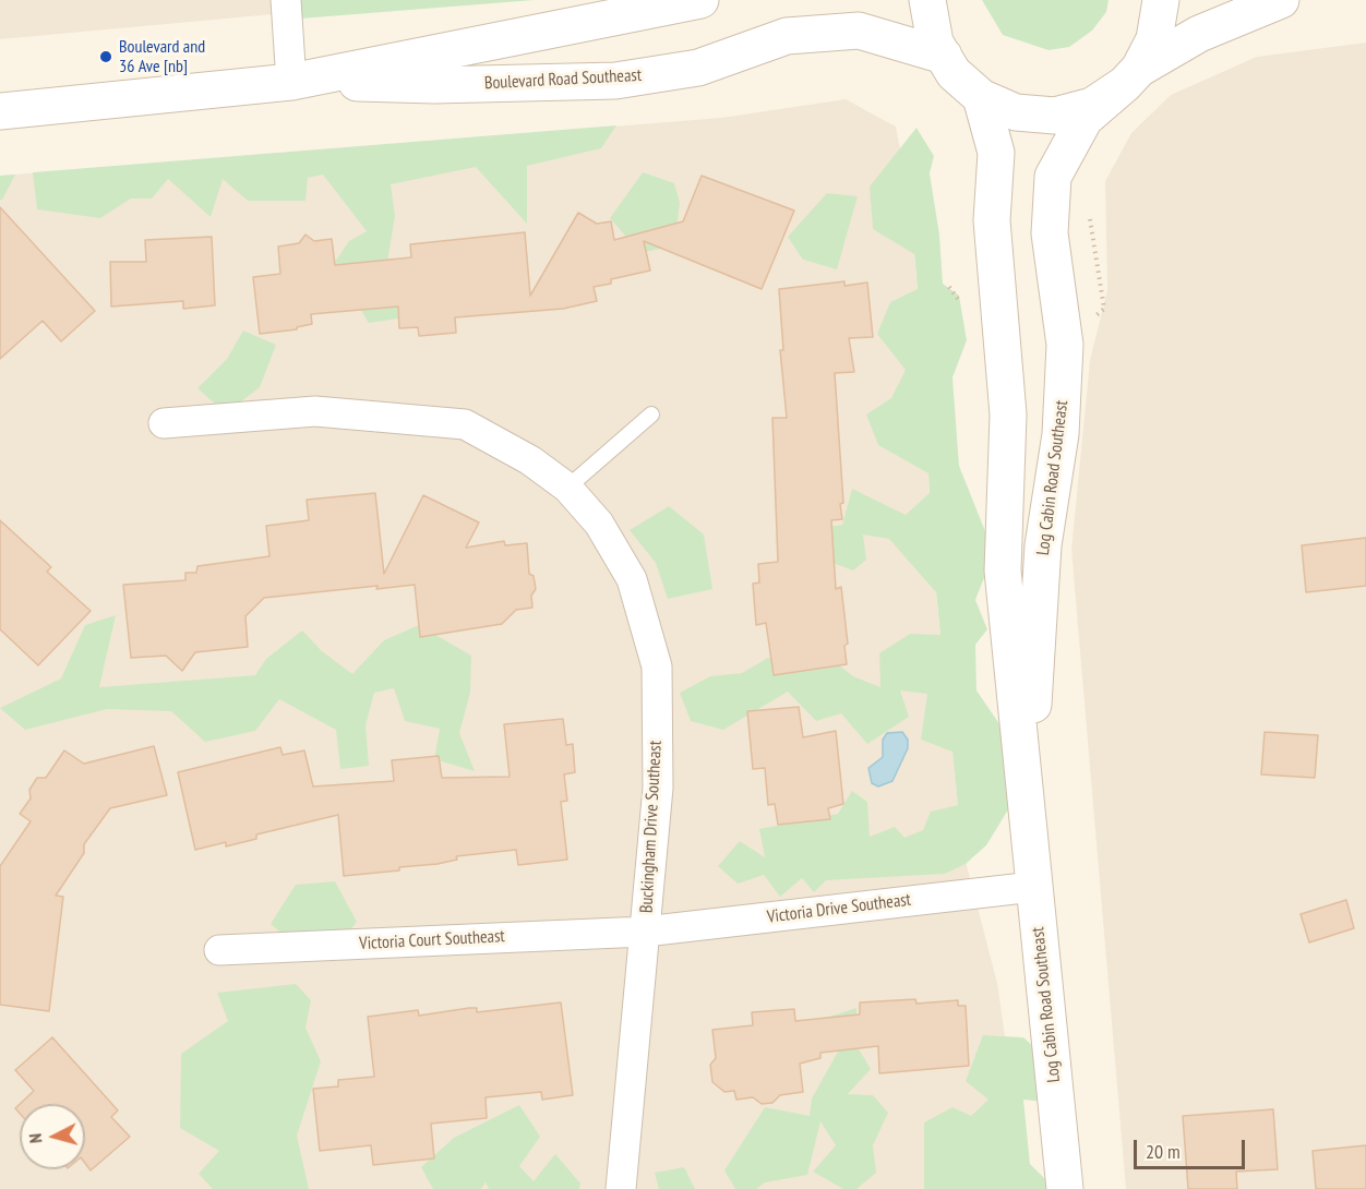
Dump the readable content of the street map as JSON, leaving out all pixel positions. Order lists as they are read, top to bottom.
{
  "streets": {
    "street": [
      "Boulevard Road Southeast",
      "Log Cabin Road Southeast",
      "Buckingham Drive Southeast",
      "Victoria Drive Southeast",
      "Victoria Court Southeast"
    ]
  },
  "crossings": [
    ["Log Cabin Road Southeast", "Victoria Drive Southeast"],
    ["Buckingham Drive Southeast", "Victoria Drive Southeast"],
    ["Buckingham Drive Southeast", "Victoria Court Southeast"],
    ["Victoria Drive Southeast", "Victoria Court Southeast"]
  ],
  "places": ["Boulevard and 36 Ave [nb]"],
  "scale_bar": "20 m",
  "north": "left"
}
